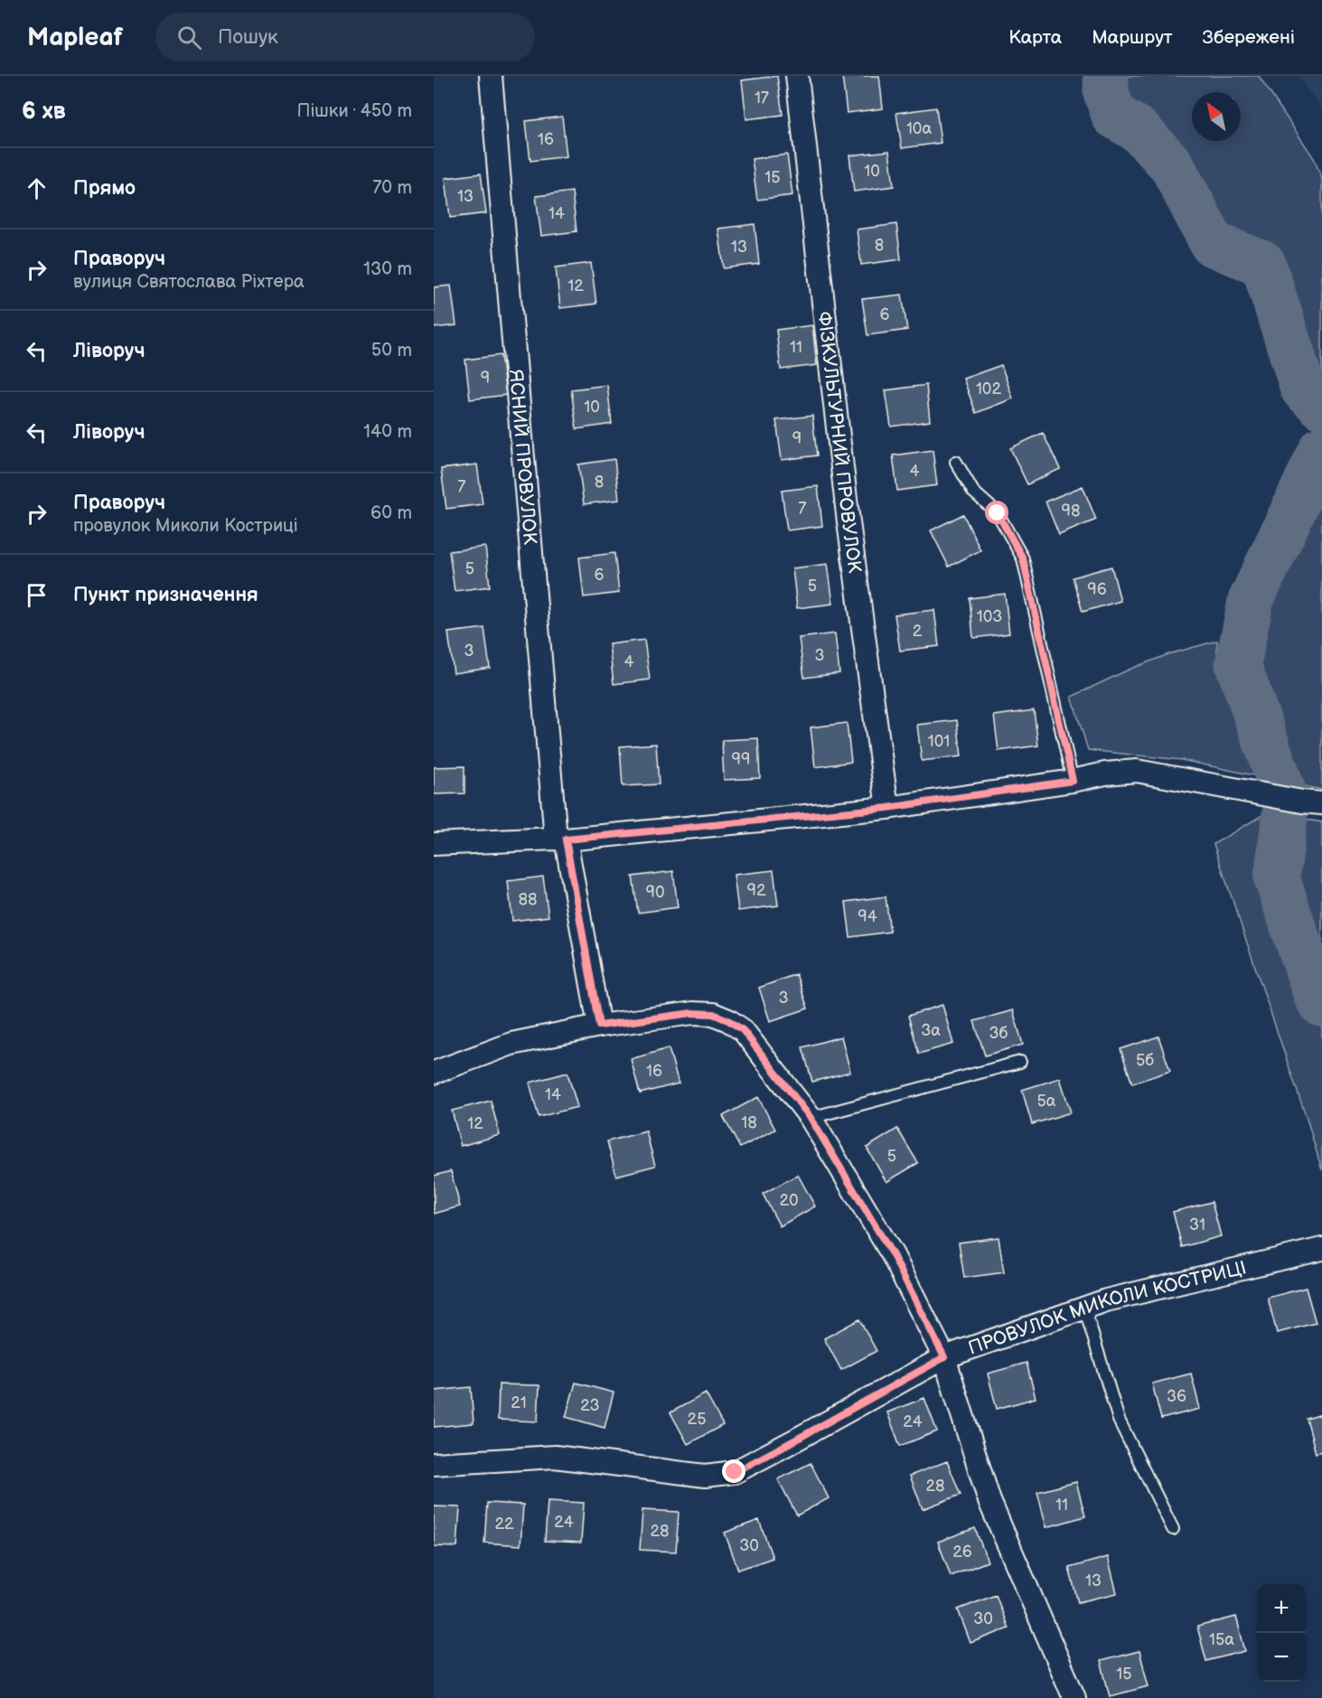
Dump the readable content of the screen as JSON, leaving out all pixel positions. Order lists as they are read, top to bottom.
{
  "streets": {
    "street": ["ФІЗКУЛЬТУРНИЙ ПРОВУЛОК", "ЯСНИЙ ПРОВУЛОК", "ПРОВУЛОК МИКОЛИ КОСТРИЦІ"]
  },
  "house_numbers": [
    "17",
    "10а",
    "16",
    "10",
    "15",
    "13",
    "14",
    "8",
    "13",
    "12",
    "6",
    "11",
    "9",
    "102",
    "10",
    "9",
    "4",
    "8",
    "7",
    "7",
    "98",
    "5",
    "6",
    "5",
    "96",
    "103",
    "2",
    "3",
    "3",
    "4",
    "101",
    "99",
    "92",
    "90",
    "88",
    "94",
    "3",
    "3а",
    "3б",
    "5б",
    "16",
    "14",
    "5а",
    "18",
    "12",
    "5",
    "20",
    "31",
    "36",
    "21",
    "23",
    "25",
    "24",
    "28",
    "11",
    "24",
    "22",
    "28",
    "30",
    "26",
    "13",
    "30",
    "15а",
    "15"
  ],
  "north": "top left",
  "page": {
    "header": "Mapleaf",
    "search": "Пошук",
    "nav": ["Карта", "Маршрут", "Збережені"],
    "heading": ["6 хв", "Пішки · 450 m"],
    "list": [
      ["Прямо", "70 m"],
      ["Праворуч", "вулиця Святослава Ріхтера", "130 m"],
      ["Ліворуч", "50 m"],
      ["Ліворуч", "140 m"],
      ["Праворуч", "провулок Миколи Костриці", "60 m"],
      "Пункт призначення"
    ],
    "map_buttons": ["+", "−"]
  }
}
